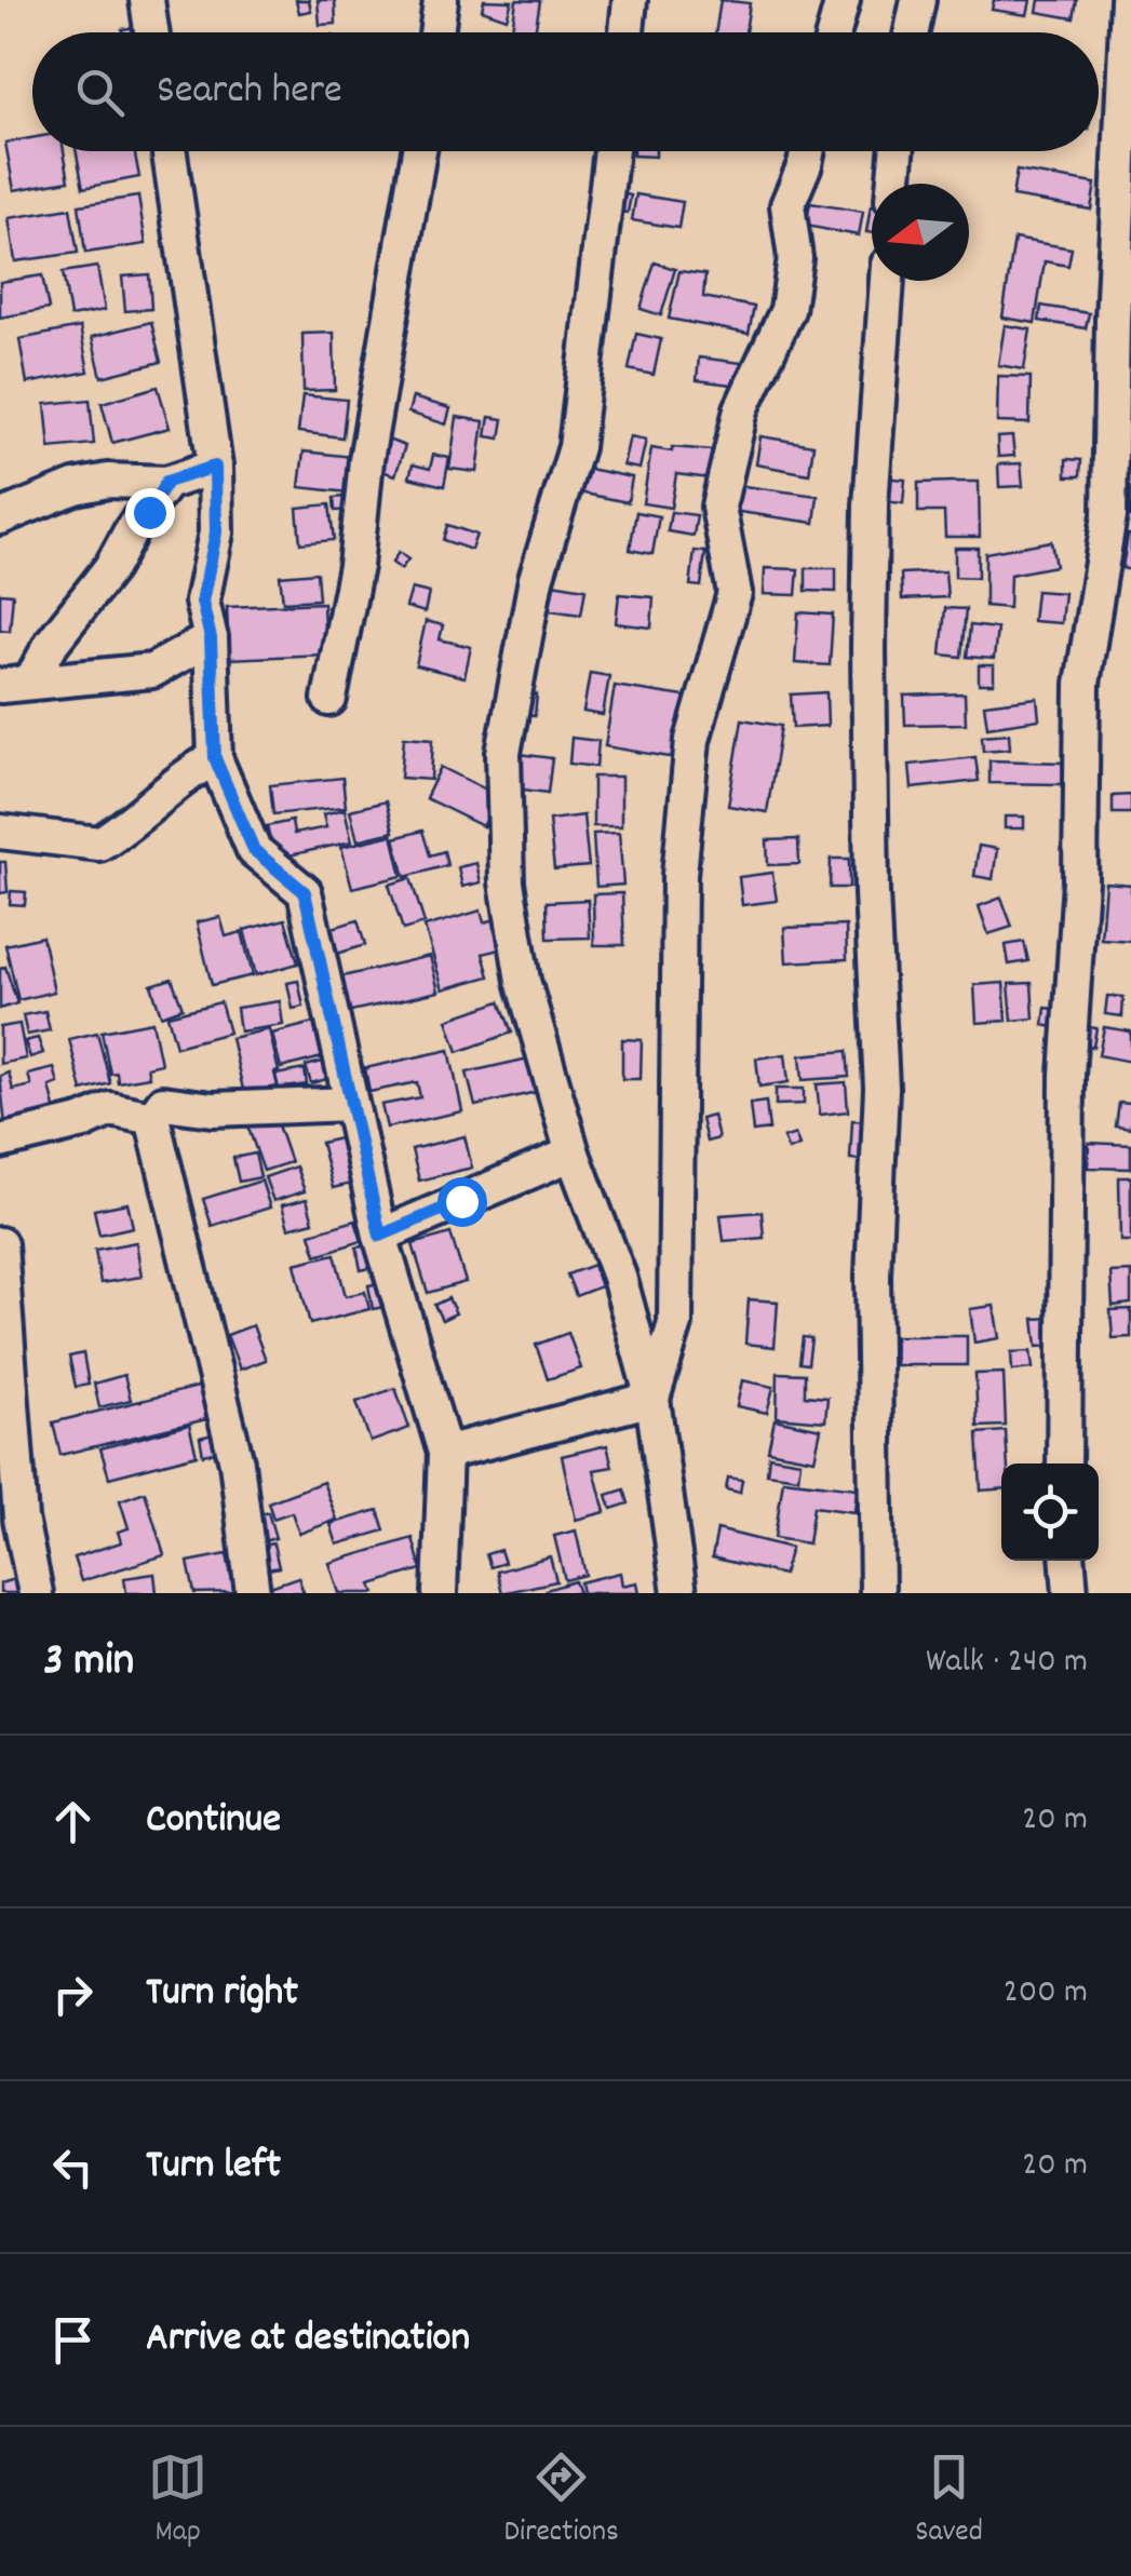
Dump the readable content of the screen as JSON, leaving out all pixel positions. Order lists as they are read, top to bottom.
{
  "north": "left",
  "page": {
    "search": "Search here",
    "heading": ["3 min", "Walk · 240 m"],
    "list": [
      ["Continue", "20 m"],
      ["Turn right", "200 m"],
      ["Turn left", "20 m"],
      "Arrive at destination"
    ],
    "nav": ["Map", "Directions", "Saved"]
  }
}
